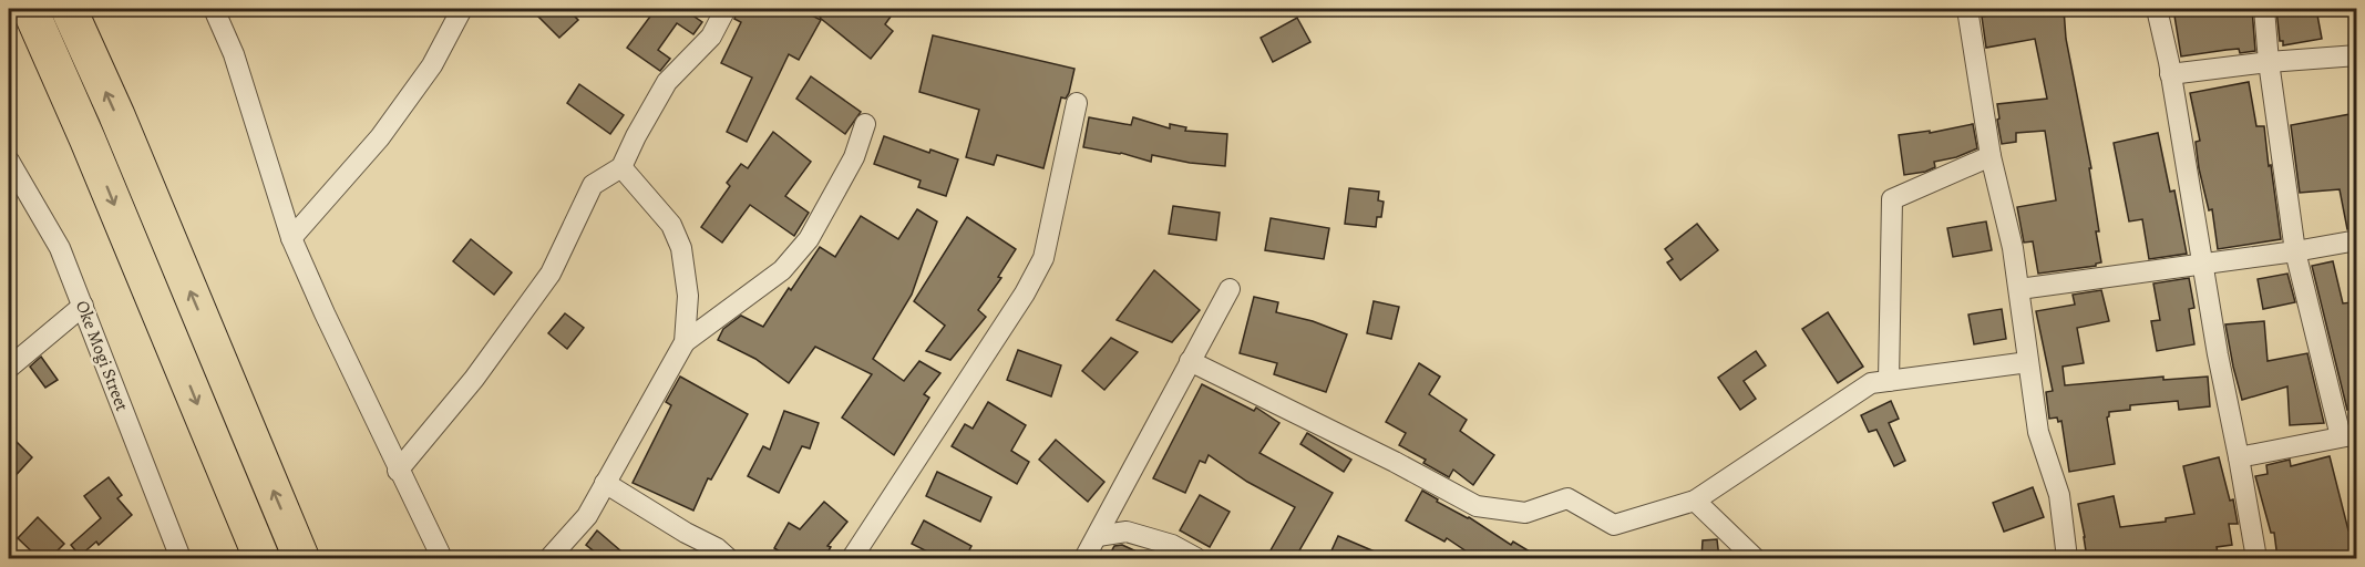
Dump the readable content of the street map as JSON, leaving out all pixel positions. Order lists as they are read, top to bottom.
{
  "streets": {
    "street": ["Oke Mogi Street"]
  }
}
